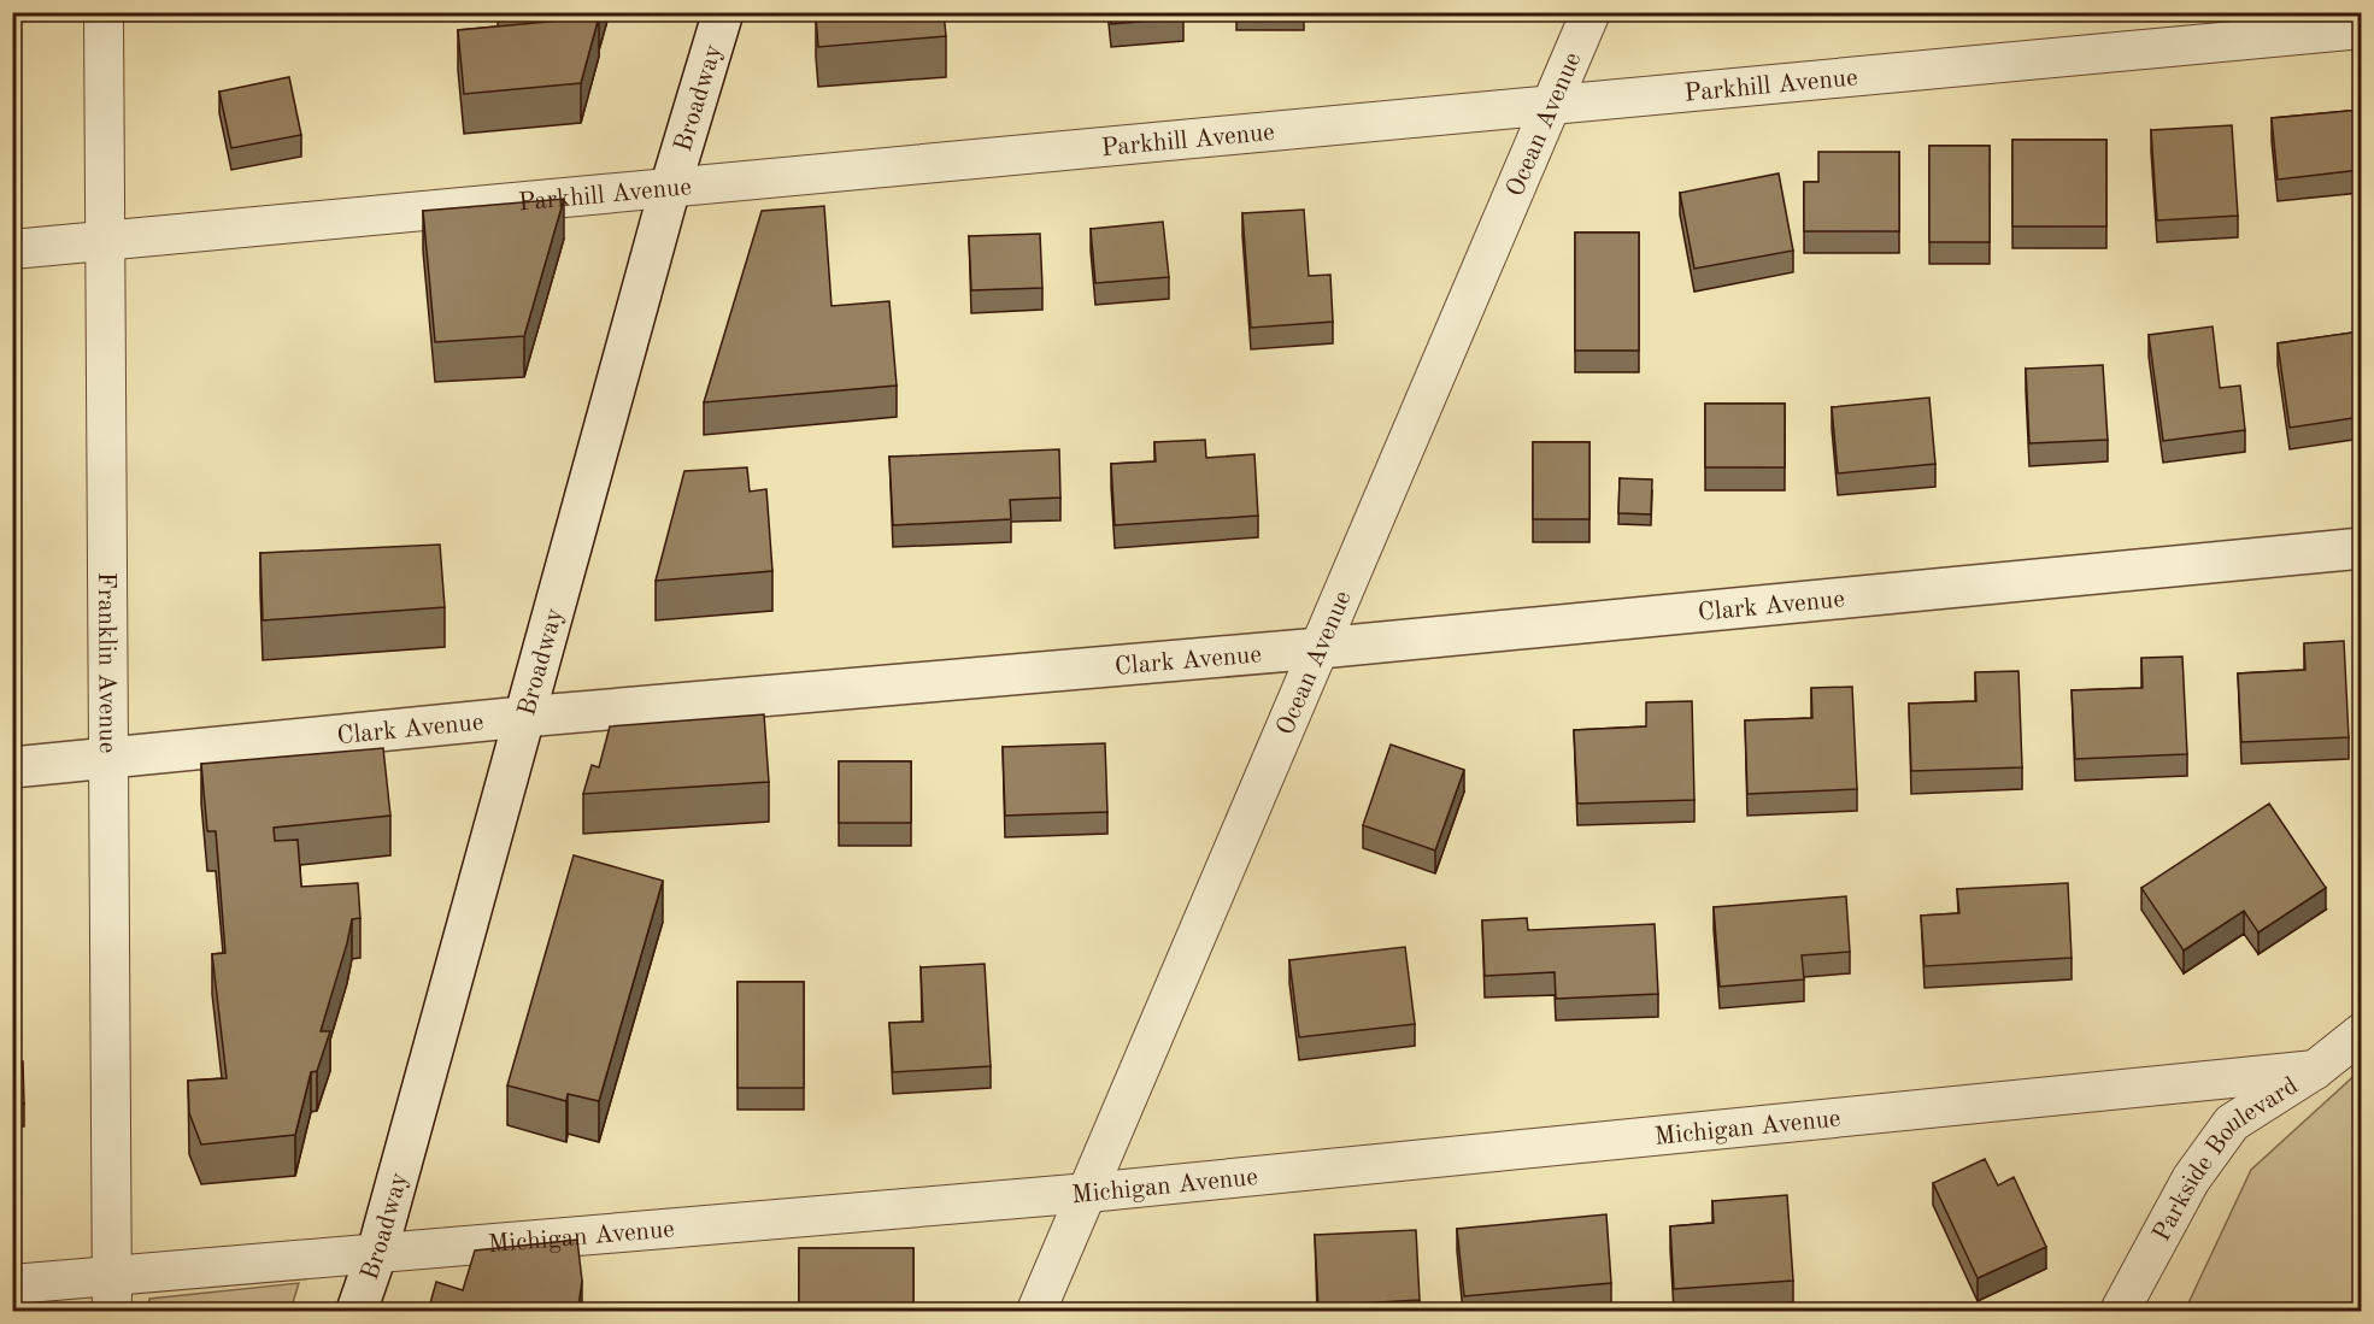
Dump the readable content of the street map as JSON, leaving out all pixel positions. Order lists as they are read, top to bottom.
{
  "streets": {
    "street": [
      "Parkhill Avenue",
      "Broadway",
      "Ocean Avenue",
      "Clark Avenue",
      "Franklin Avenue",
      "Michigan Avenue",
      "Parkside Boulevard"
    ]
  },
  "crossings": [
    ["Parkhill Avenue", "Broadway"],
    ["Parkhill Avenue", "Ocean Avenue"],
    ["Parkhill Avenue", "Franklin Avenue"],
    ["Broadway", "Clark Avenue"],
    ["Broadway", "Michigan Avenue"],
    ["Ocean Avenue", "Clark Avenue"],
    ["Ocean Avenue", "Michigan Avenue"],
    ["Clark Avenue", "Franklin Avenue"],
    ["Franklin Avenue", "Michigan Avenue"],
    ["Michigan Avenue", "Parkside Boulevard"]
  ]
}
